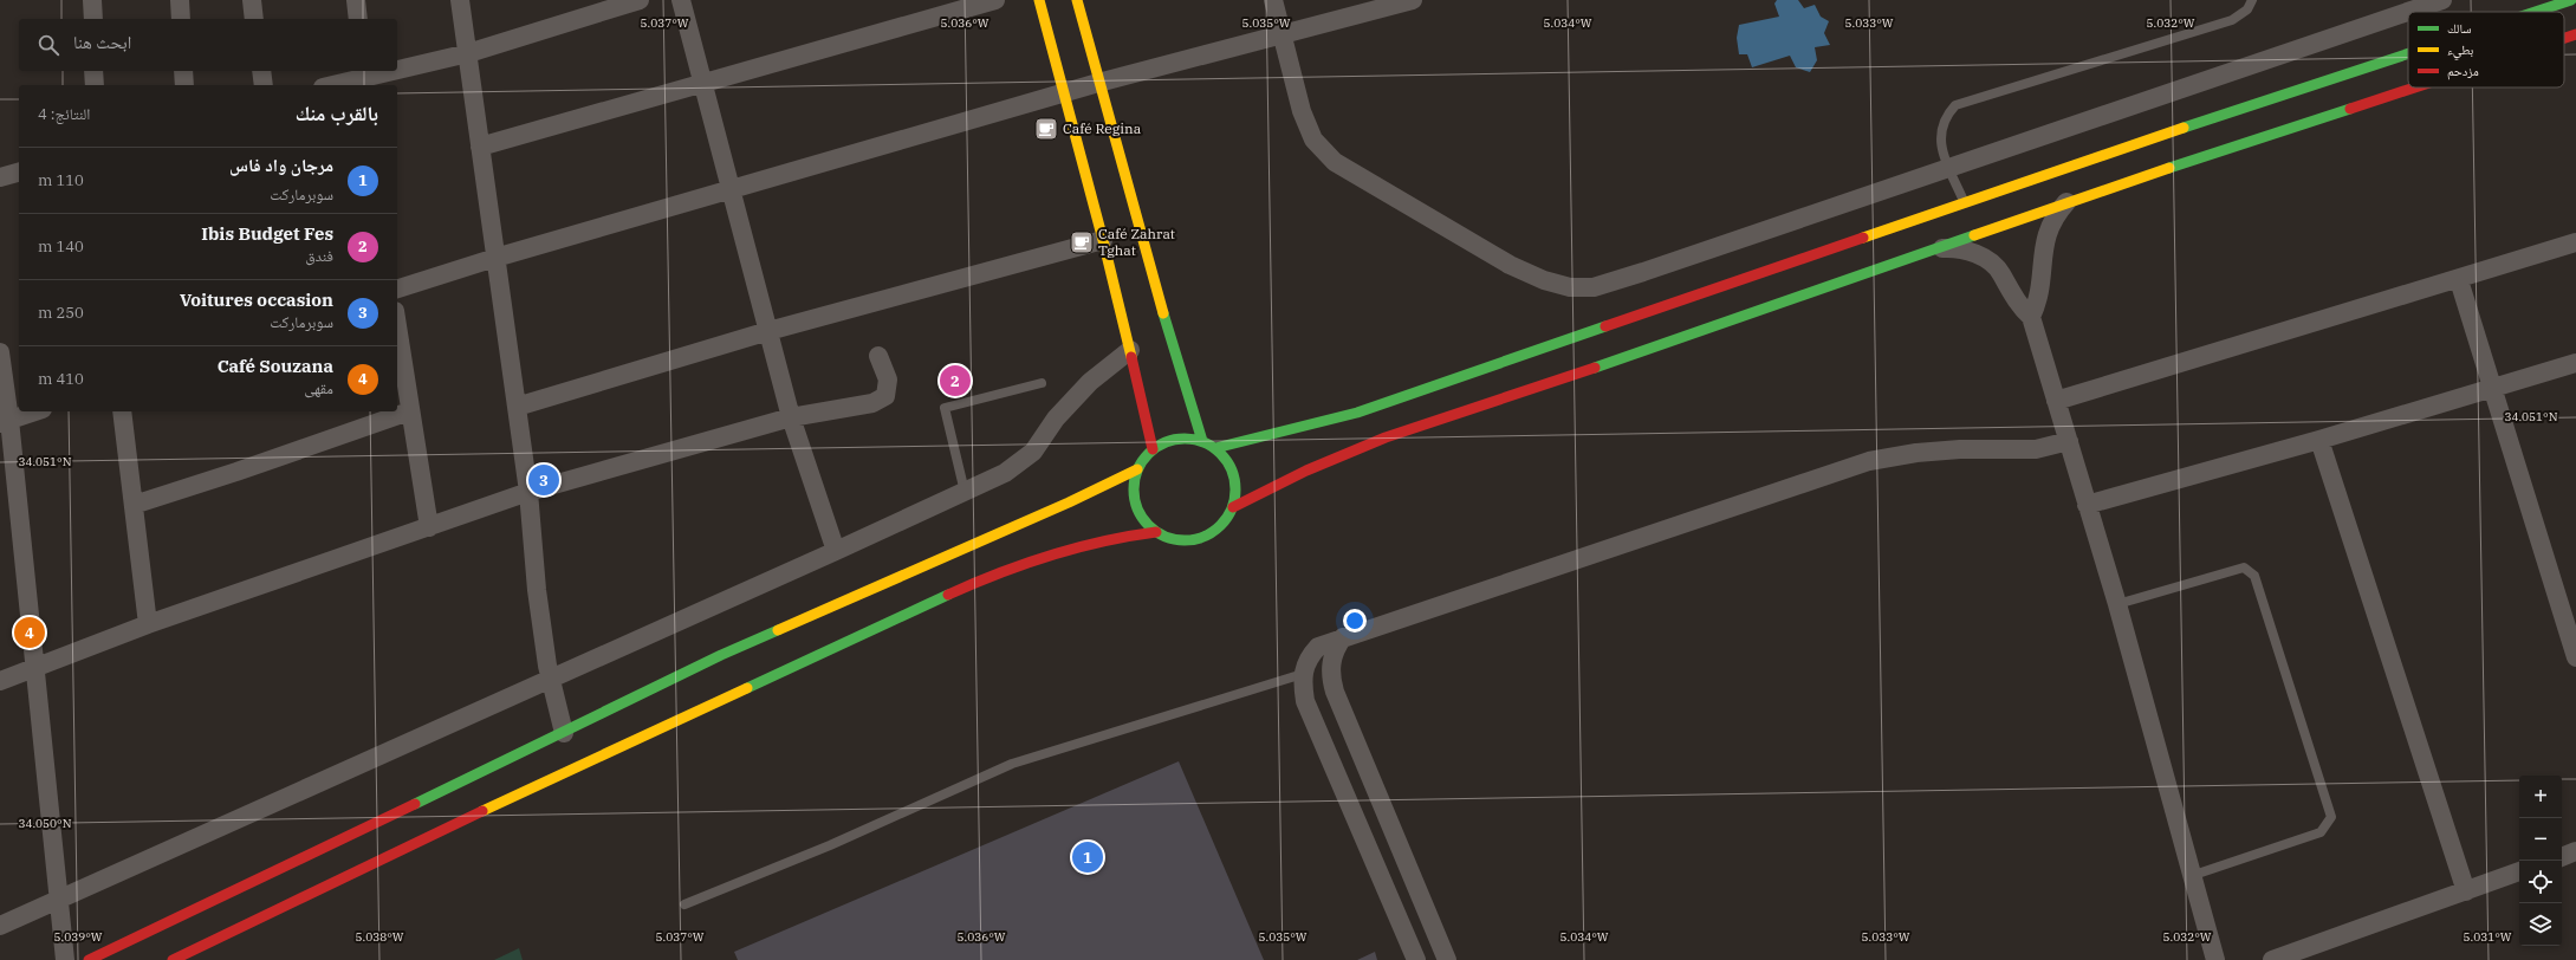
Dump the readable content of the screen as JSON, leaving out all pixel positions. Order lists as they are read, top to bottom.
{
  "places": {
    "cafe": ["Café Regina", "Café Zahrat Tghat"]
  },
  "legend": ["سالك", "بطيء", "مزدحم"],
  "page": {
    "search": "ابحث هنا",
    "heading": ["بالقرب منك", "النتائج: 4"],
    "list": [
      {
        "mark": "1",
        "name": "مرجان واد فاس",
        "note": "سوبرماركت",
        "value": "110 m"
      },
      {
        "mark": "2",
        "name": "Ibis Budget Fes",
        "note": "فندق",
        "value": "140 m"
      },
      {
        "mark": "3",
        "name": "Voitures occasion",
        "note": "سوبرماركت",
        "value": "250 m"
      },
      {
        "mark": "4",
        "name": "Café Souzana",
        "note": "مقهى",
        "value": "410 m"
      }
    ],
    "pins": [
      "2",
      "3",
      "4",
      "1"
    ],
    "map_buttons": ["+", "−"]
  },
  "coordinates": [
    "5.037°W",
    "5.036°W",
    "5.035°W",
    "5.034°W",
    "5.033°W",
    "5.032°W",
    "34.051°N",
    "34.050°N",
    "5.039°W",
    "5.038°W",
    "5.031°W"
  ]
}
